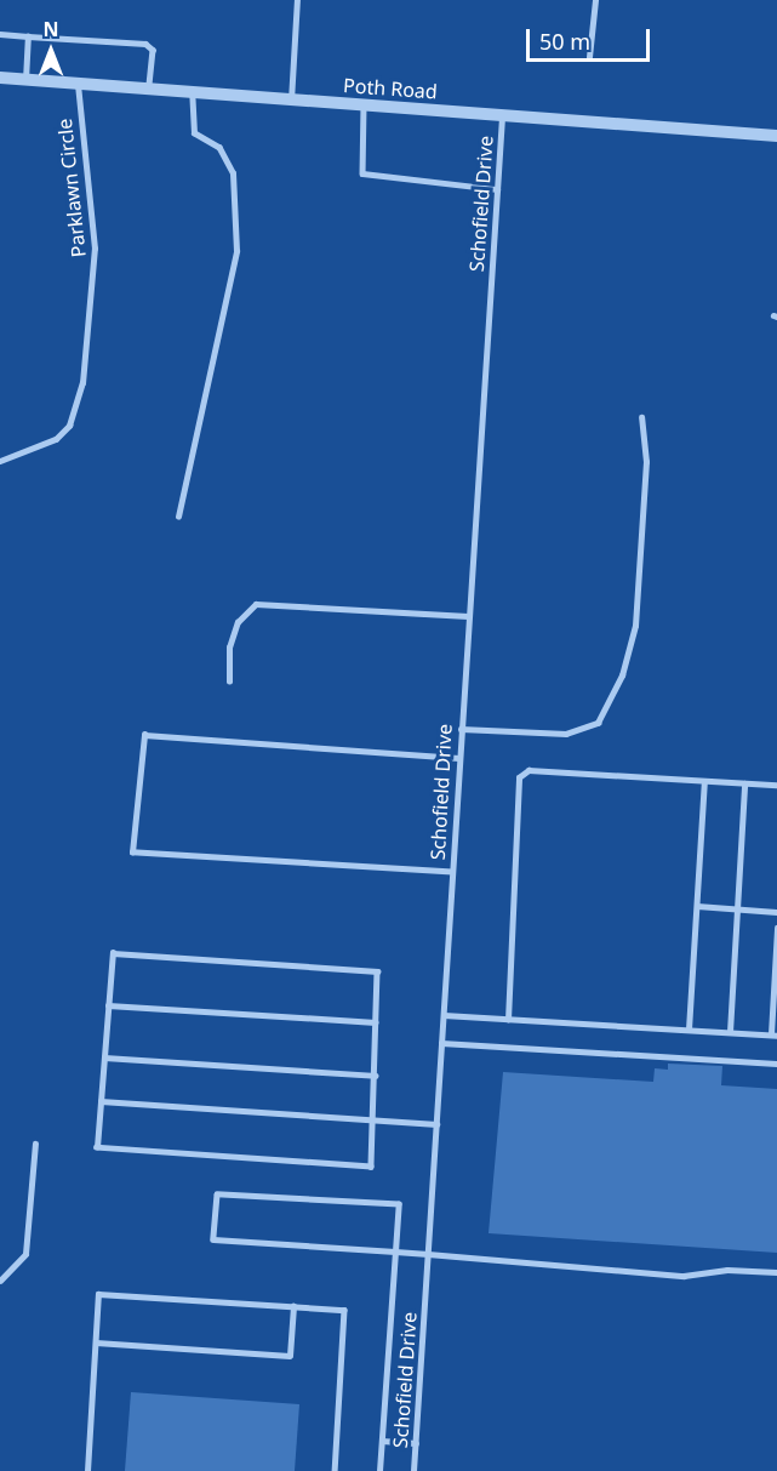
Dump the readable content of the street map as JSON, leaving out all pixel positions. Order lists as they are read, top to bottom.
{
  "streets": {
    "street": ["Poth Road"],
    "lane": ["Parklawn Circle", "Schofield Drive"]
  },
  "crossings": [
    ["Poth Road", "Parklawn Circle"],
    ["Poth Road", "Schofield Drive"]
  ],
  "scale_bar": "50 m",
  "north": "top"
}
